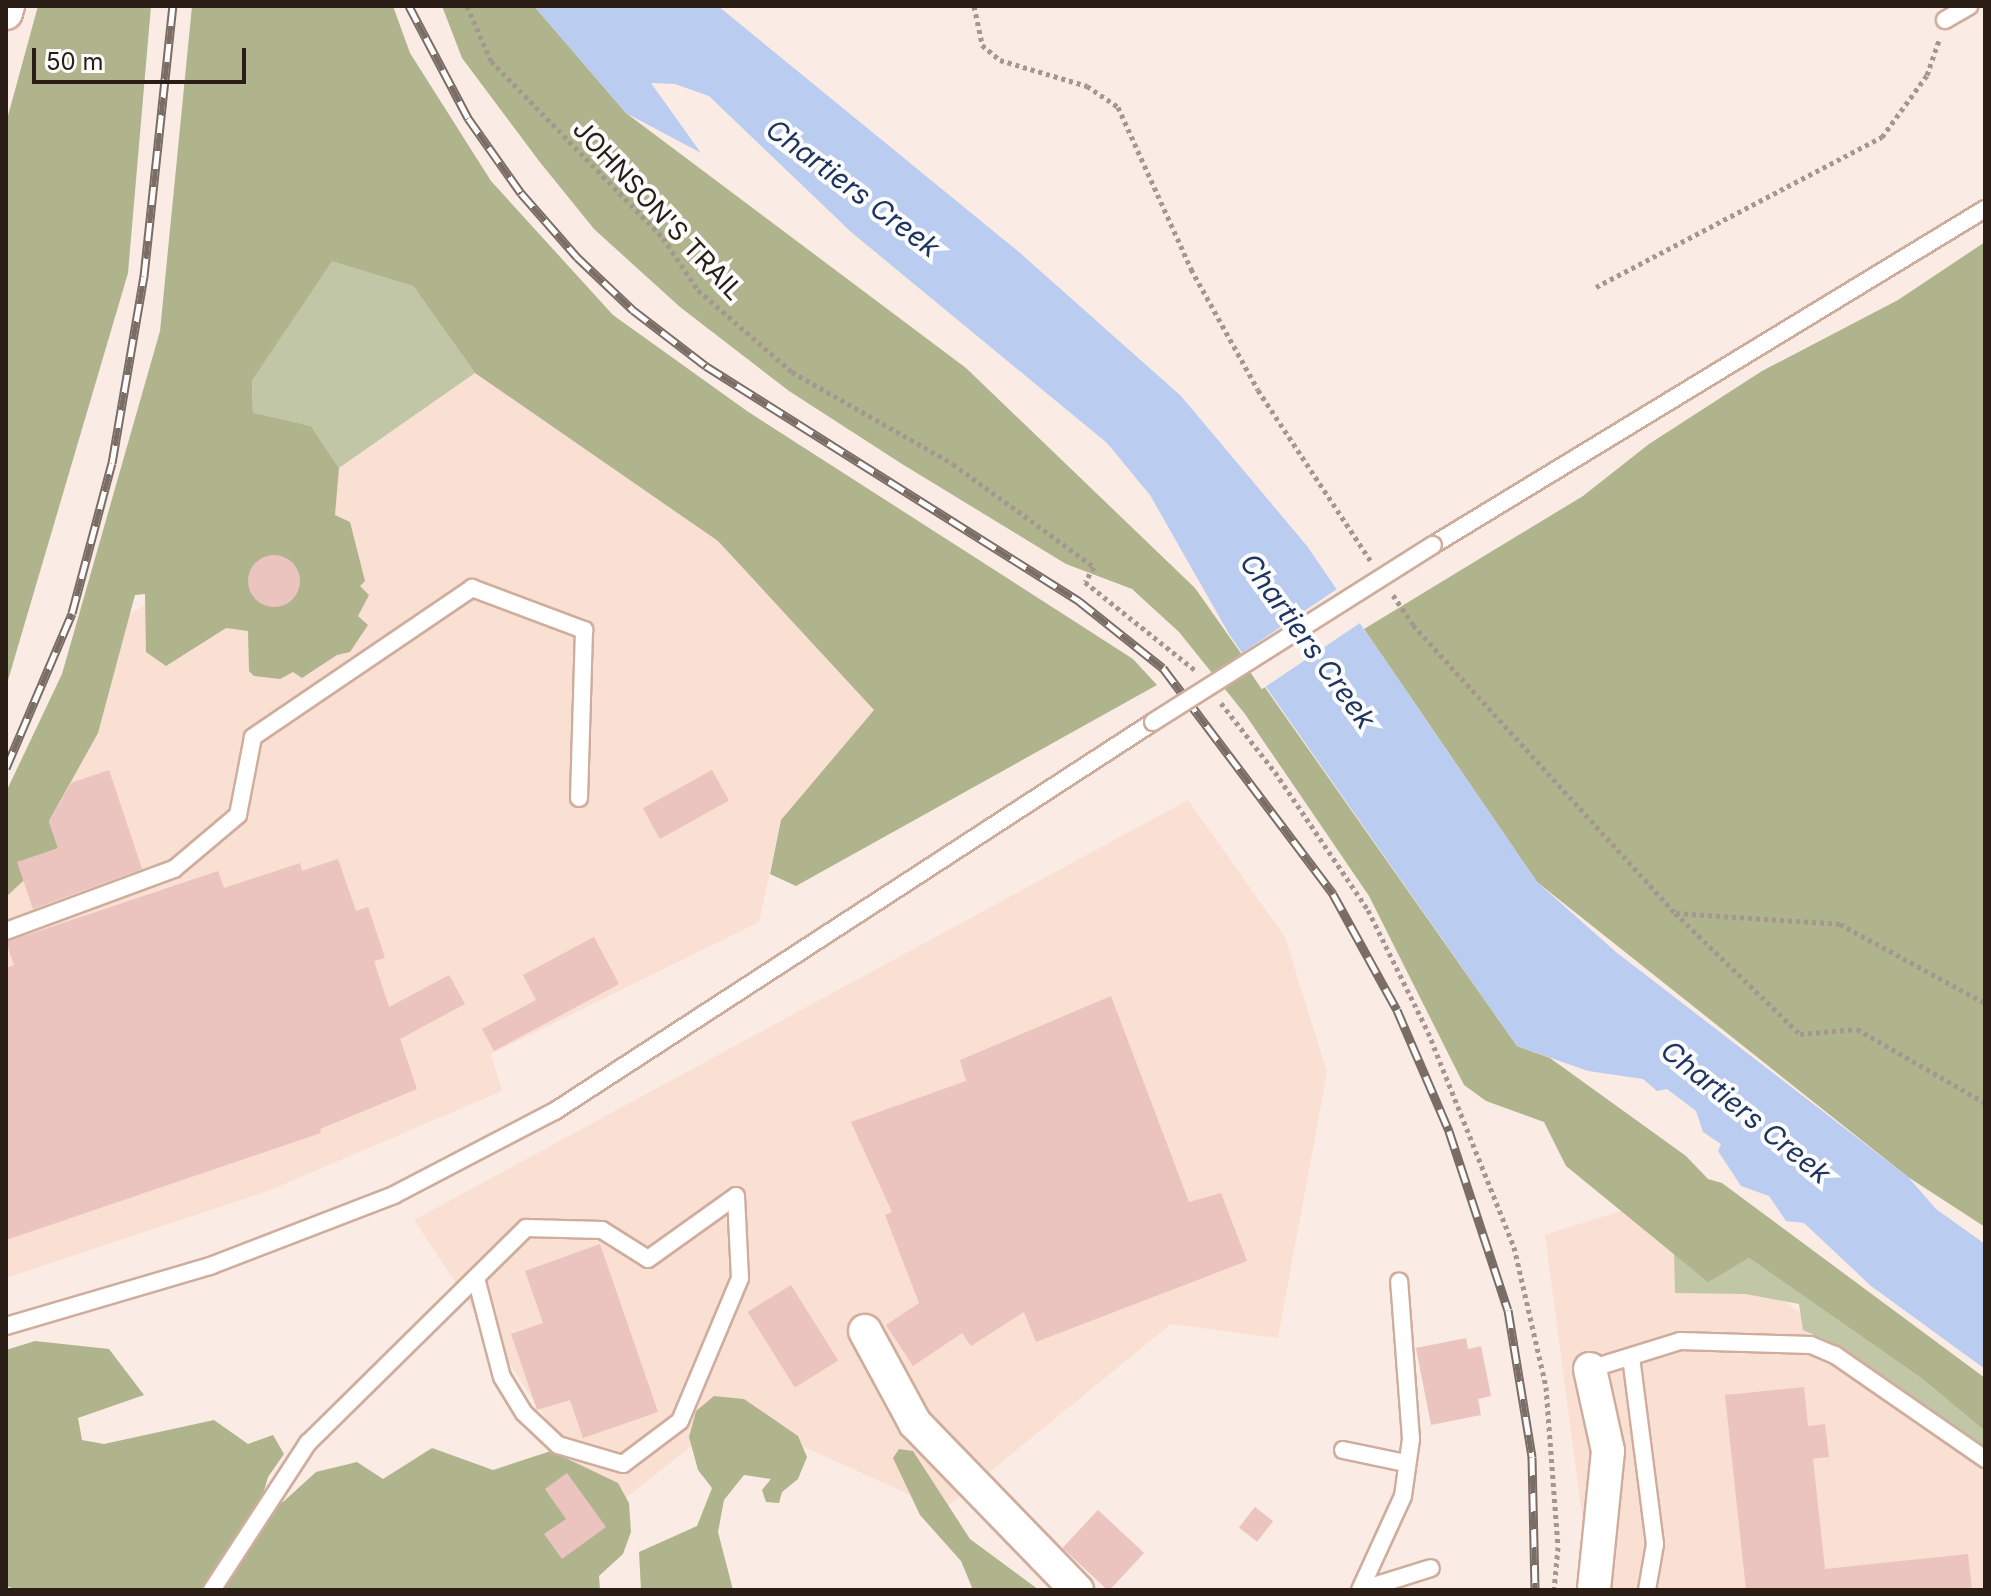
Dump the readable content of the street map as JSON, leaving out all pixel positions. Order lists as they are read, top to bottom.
{
  "streets": {
    "path": ["JOHNSON'S TRAIL"]
  },
  "water": ["Chartiers Creek"],
  "scale_bar": "50 m"
}
